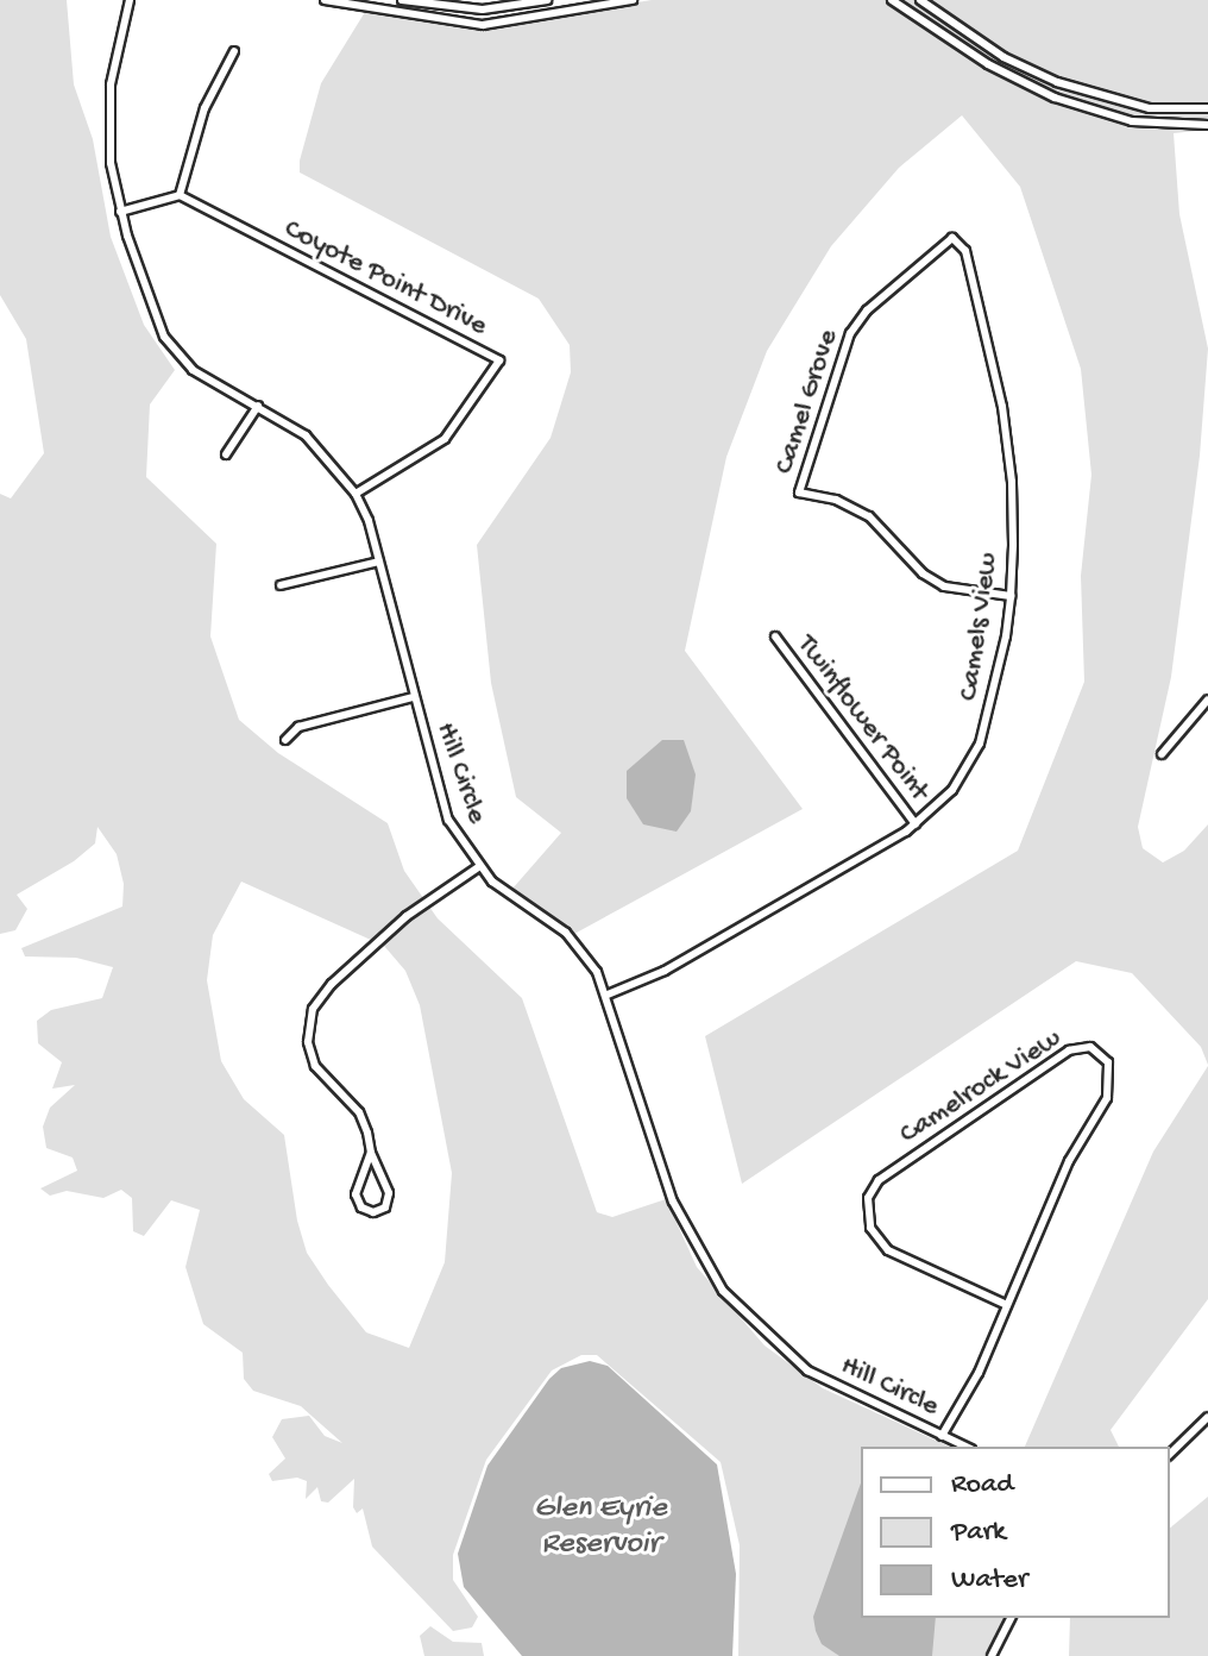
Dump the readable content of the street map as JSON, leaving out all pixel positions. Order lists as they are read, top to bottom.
{
  "streets": {
    "street": [
      "Coyote Point Drive",
      "Camel Grove",
      "Camels View",
      "Twinflower Point",
      "Hill Circle",
      "Camelrock View"
    ]
  },
  "crossings": [
    ["Coyote Point Drive", "Hill Circle"],
    ["Camel Grove", "Camels View"],
    ["Camels View", "Twinflower Point"],
    ["Camels View", "Hill Circle"],
    ["Hill Circle", "Camelrock View"]
  ],
  "water": ["Glen Eyrie Reservoir"],
  "legend": ["Road", "Park", "Water"]
}
